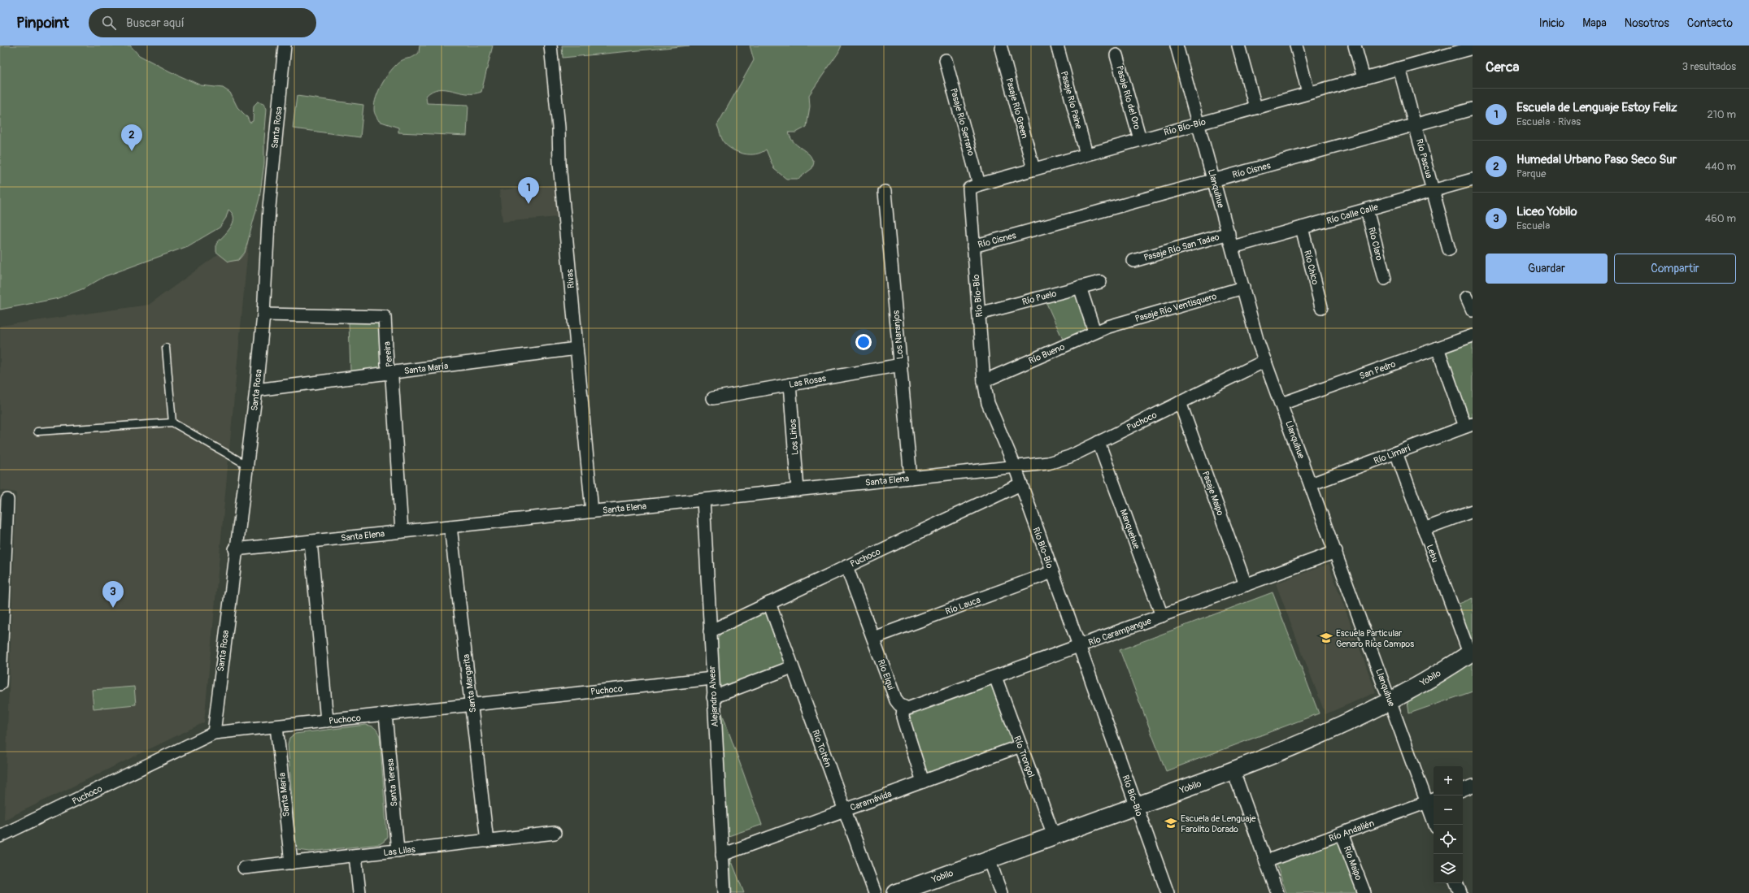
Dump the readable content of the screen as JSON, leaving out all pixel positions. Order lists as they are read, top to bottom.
{
  "streets": {
    "main road": ["Yobilo"],
    "street": [
      "Pasaje Río del Oro",
      "Pasaje Río Paine",
      "Pasaje Río Green",
      "Pasaje Río Serrano",
      "Río Bío-Bío",
      "Santa Rosa",
      "Río Pascua",
      "Río Cisnes",
      "Llanquihue",
      "Río Calle Calle",
      "Río Claro",
      "Pasaje Río San Tadeo",
      "Río Chico",
      "Rivas",
      "Río Puelo",
      "Pasaje Río Ventisquero",
      "Los Naranjos",
      "Río Bueno",
      "Pereira",
      "Santa María",
      "San Pedro",
      "Las Rosas",
      "Puchoco",
      "Los Lirios",
      "Río Limarí",
      "Santa Elena",
      "Pasaje Maipo",
      "Manquehue",
      "Lebu",
      "Río Lauca",
      "Río Carampangue",
      "Río Elqui",
      "Santa Margarita",
      "Alejandro Alvear",
      "Río Toltén",
      "Río Trongol",
      "Santa Teresa",
      "Caramávida",
      "Río Andalién",
      "Las Lilas",
      "Río Maipo"
    ]
  },
  "crossings": [
    ["Pasaje Río del Oro", "Río Bío-Bío"],
    ["Pasaje Río Paine", "Río Bío-Bío"],
    ["Pasaje Río Green", "Río Bío-Bío"],
    ["Pasaje Río Serrano", "Río Bío-Bío"],
    ["Río Bío-Bío", "Río Pascua"],
    ["Río Bío-Bío", "Río Cisnes"],
    ["Río Bío-Bío", "Llanquihue"],
    ["Río Bío-Bío", "Río Puelo"],
    ["Río Bío-Bío", "Río Bueno"],
    ["Río Bío-Bío", "Puchoco"],
    ["Río Bío-Bío", "Santa Elena"],
    ["Río Bío-Bío", "Río Lauca"],
    ["Río Bío-Bío", "Río Carampangue"],
    ["Río Bío-Bío", "Yobilo"],
    ["Santa Rosa", "Pereira"],
    ["Santa Rosa", "Santa María"],
    ["Santa Rosa", "Puchoco"],
    ["Santa Rosa", "Santa Elena"],
    ["Río Pascua", "Río Cisnes"],
    ["Río Pascua", "Río Calle Calle"],
    ["Río Cisnes", "Llanquihue"],
    ["Llanquihue", "Río Calle Calle"],
    ["Llanquihue", "Pasaje Río San Tadeo"],
    ["Llanquihue", "Pasaje Río Ventisquero"],
    ["Llanquihue", "San Pedro"],
    ["Llanquihue", "Puchoco"],
    ["Llanquihue", "Río Limarí"],
    ["Llanquihue", "Río Carampangue"],
    ["Llanquihue", "Yobilo"],
    ["Llanquihue", "Río Andalién"],
    ["Río Calle Calle", "Río Claro"],
    ["Río Calle Calle", "Río Chico"],
    ["Rivas", "Santa María"],
    ["Rivas", "Santa Elena"],
    ["Pasaje Río Ventisquero", "Río Bueno"],
    ["Los Naranjos", "Las Rosas"],
    ["Los Naranjos", "Santa Elena"],
    ["Pereira", "Santa María"],
    ["Pereira", "Santa Elena"],
    ["Santa María", "Puchoco"],
    ["Santa María", "Las Lilas"],
    ["Las Rosas", "Los Lirios"],
    ["Puchoco", "Santa Elena"],
    ["Puchoco", "Pasaje Maipo"],
    ["Puchoco", "Manquehue"],
    ["Puchoco", "Río Elqui"],
    ["Puchoco", "Santa Margarita"],
    ["Puchoco", "Alejandro Alvear"],
    ["Puchoco", "Río Toltén"],
    ["Puchoco", "Santa Teresa"],
    ["Los Lirios", "Santa Elena"],
    ["Río Limarí", "Lebu"],
    ["Santa Elena", "Santa Margarita"],
    ["Santa Elena", "Alejandro Alvear"],
    ["Pasaje Maipo", "Río Carampangue"],
    ["Manquehue", "Río Carampangue"],
    ["Lebu", "Yobilo"],
    ["Río Lauca", "Río Elqui"],
    ["Río Carampangue", "Río Elqui"],
    ["Río Carampangue", "Río Trongol"],
    ["Yobilo", "Río Trongol"],
    ["Santa Margarita", "Las Lilas"],
    ["Alejandro Alvear", "Caramávida"],
    ["Río Toltén", "Caramávida"],
    ["Río Trongol", "Caramávida"],
    ["Santa Teresa", "Las Lilas"],
    ["Río Andalién", "Río Maipo"]
  ],
  "places": {
    "school or university": ["Escuela Particular Genaro Ríos Campos", "Escuela de Lenguaje Farolito Dorado"]
  },
  "page": {
    "header": "Pinpoint",
    "search": "Buscar aquí",
    "nav": [
      "Inicio",
      "Mapa",
      "Nosotros",
      "Contacto"
    ],
    "heading": ["Cerca", "3 resultados"],
    "list": [
      {
        "mark": "1",
        "name": "Escuela de Lenguaje Estoy Feliz",
        "note": "Escuela · Rivas",
        "value": "210 m"
      },
      {
        "mark": "2",
        "name": "Humedal Urbano Paso Seco Sur",
        "note": "Parque",
        "value": "440 m"
      },
      {
        "mark": "3",
        "name": "Liceo Yobilo",
        "note": "Escuela",
        "value": "460 m"
      }
    ],
    "pins": ["2", "1", "3"],
    "buttons": ["Guardar", "Compartir"],
    "map_buttons": ["+", "−"]
  }
}
